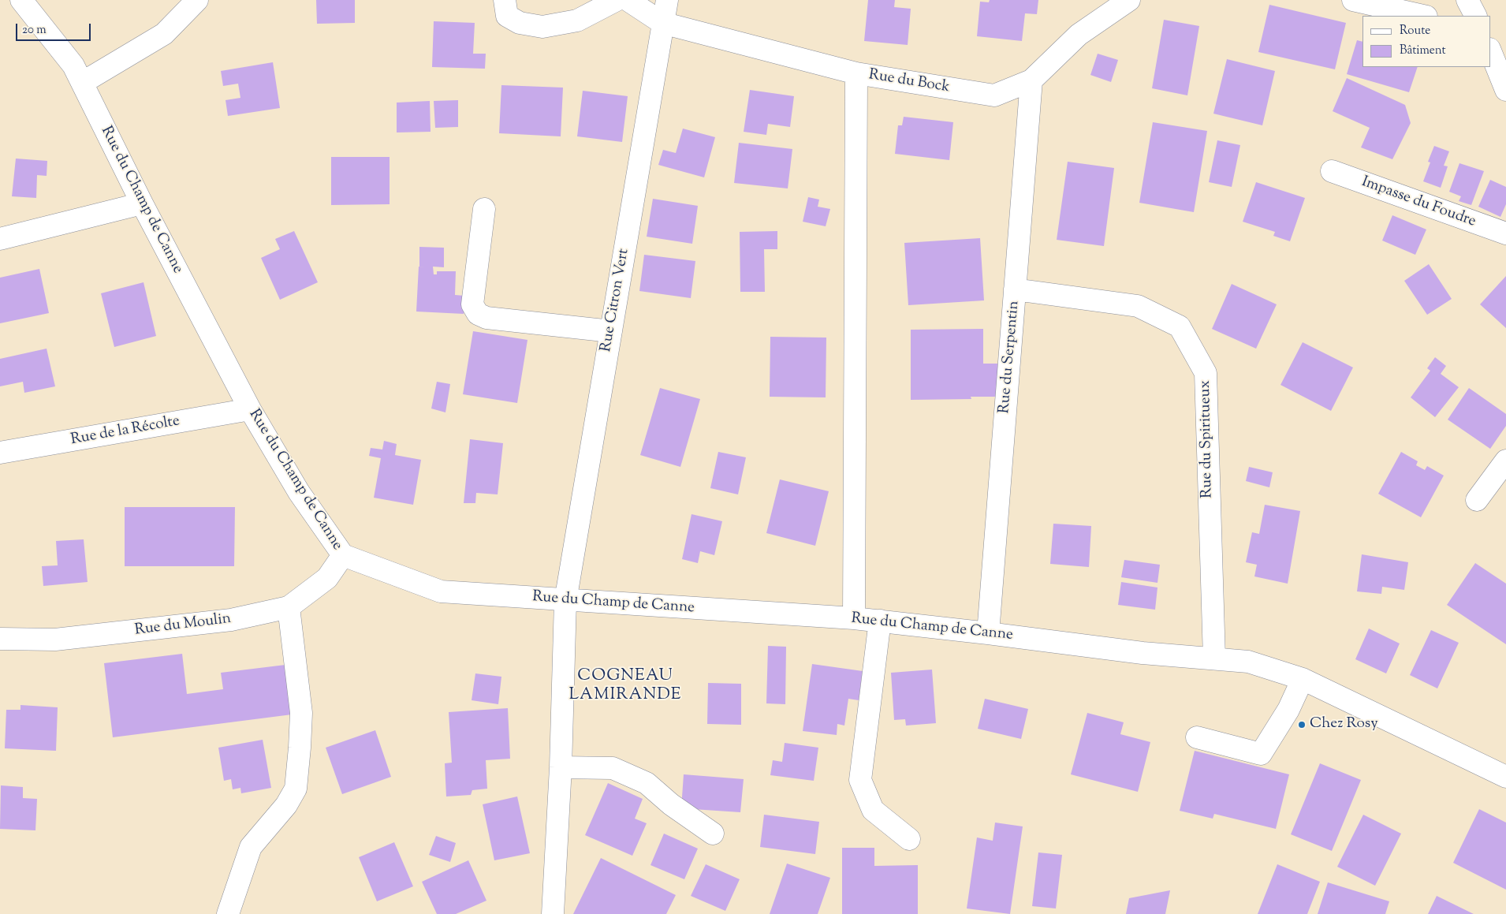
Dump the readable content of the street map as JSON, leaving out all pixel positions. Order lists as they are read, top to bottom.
{
  "streets": {
    "street": [
      "Rue du Bock",
      "Rue du Champ de Canne",
      "Impasse du Foudre",
      "Rue Citron Vert",
      "Rue du Serpentin",
      "Rue de la Récolte",
      "Rue du Spiritueux",
      "Rue du Moulin"
    ]
  },
  "crossings": [
    ["Rue du Bock", "Rue Citron Vert"],
    ["Rue du Bock", "Rue du Serpentin"],
    ["Rue du Champ de Canne", "Rue Citron Vert"],
    ["Rue du Champ de Canne", "Rue du Serpentin"],
    ["Rue du Champ de Canne", "Rue de la Récolte"],
    ["Rue du Champ de Canne", "Rue du Spiritueux"],
    ["Rue du Champ de Canne", "Rue du Moulin"],
    ["Rue du Serpentin", "Rue du Spiritueux"]
  ],
  "districts": ["COGNEAU LAMIRANDE"],
  "places": ["Chez Rosy"],
  "legend": ["Route", "Bâtiment"],
  "scale_bar": "20 m"
}
